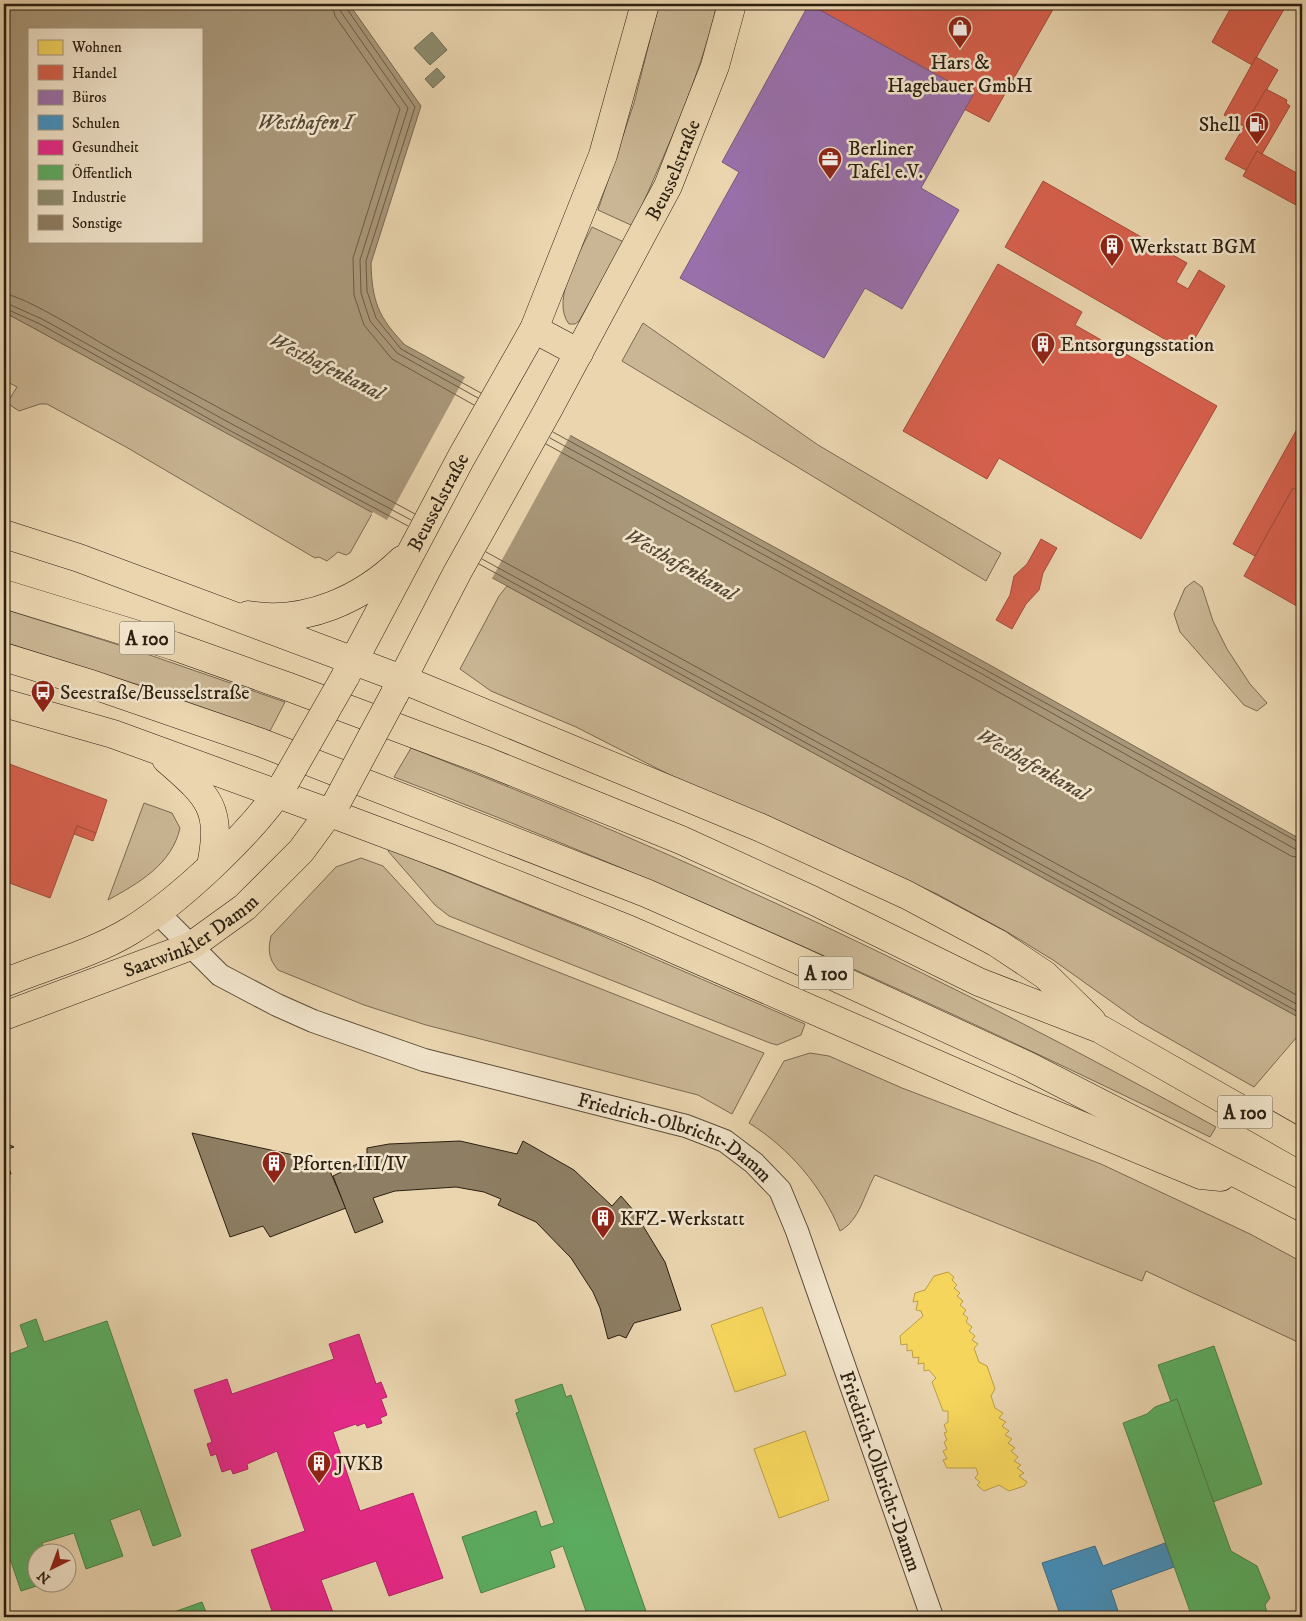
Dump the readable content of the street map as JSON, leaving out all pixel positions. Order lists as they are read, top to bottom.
{
  "streets": {
    "main road": ["Beusselstraße", "A 100", "Saatwinkler Damm"],
    "street": ["Friedrich-Olbricht-Damm"]
  },
  "crossings": [
    ["Beusselstraße", "Saatwinkler Damm"],
    ["Saatwinkler Damm", "Friedrich-Olbricht-Damm"]
  ],
  "water": ["Westhafen I", "Westhafenkanal"],
  "places": {
    "shop": ["Hars & Hagebauer GmbH"],
    "fuel station": ["Shell"],
    "office": ["Berliner Tafel e.V."],
    "building": [
      "Werkstatt BGM",
      "Entsorgungsstation",
      "Pforten III/IV",
      "KFZ-Werkstatt",
      "JVKB"
    ],
    "bus stop": ["Seestraße/Beusselstraße"]
  },
  "legend": [
    "Wohnen",
    "Handel",
    "Büros",
    "Schulen",
    "Gesundheit",
    "Öffentlich",
    "Industrie",
    "Sonstige"
  ],
  "north": "bottom left"
}
